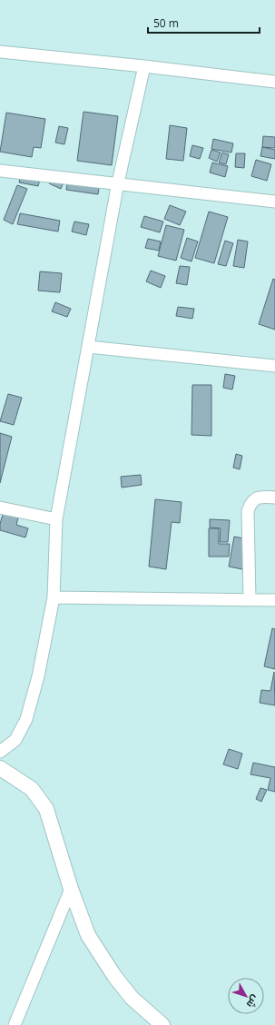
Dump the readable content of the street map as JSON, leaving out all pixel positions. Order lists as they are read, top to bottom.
{
  "scale_bar": "50 m",
  "north": "bottom right"
}
